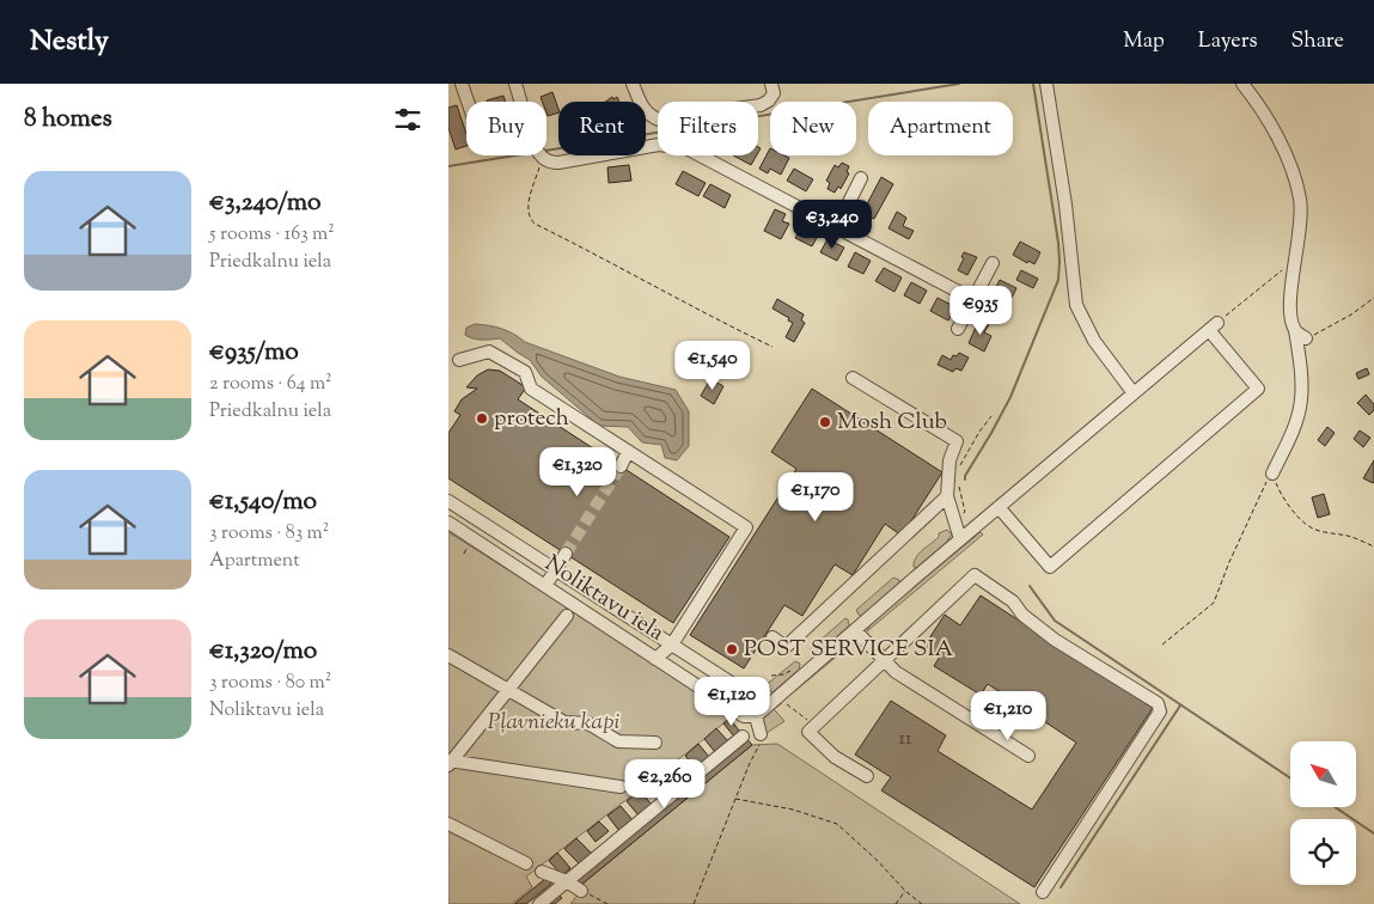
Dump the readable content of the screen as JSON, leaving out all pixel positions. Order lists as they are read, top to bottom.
{
  "streets": {
    "street": ["Noliktavu iela"]
  },
  "parks": ["Pļavnieku kapi"],
  "places": ["protech", "Mosh Club", "POST SERVICE SIA"],
  "house_numbers": ["11"],
  "north": "top left",
  "page": {
    "header": "Nestly",
    "nav": ["Map", "Layers", "Share"],
    "heading": "8 homes",
    "chip": [
      "Buy",
      "Rent",
      "Filters",
      "New",
      "Apartment"
    ],
    "list": [
      {
        "name": "€3,240/mo",
        "note": "5 rooms · 163 m² · Priedkalnu iela"
      },
      {
        "name": "€935/mo",
        "note": "2 rooms · 64 m² · Priedkalnu iela"
      },
      {
        "name": "€1,540/mo",
        "note": "3 rooms · 83 m² · Apartment"
      },
      {
        "name": "€1,320/mo",
        "note": "3 rooms · 80 m² · Noliktavu iela"
      }
    ],
    "price": [
      "€3,240",
      "€935",
      "€1,540",
      "€1,320",
      "€1,170",
      "€1,120",
      "€1,210",
      "€2,260"
    ]
  }
}
